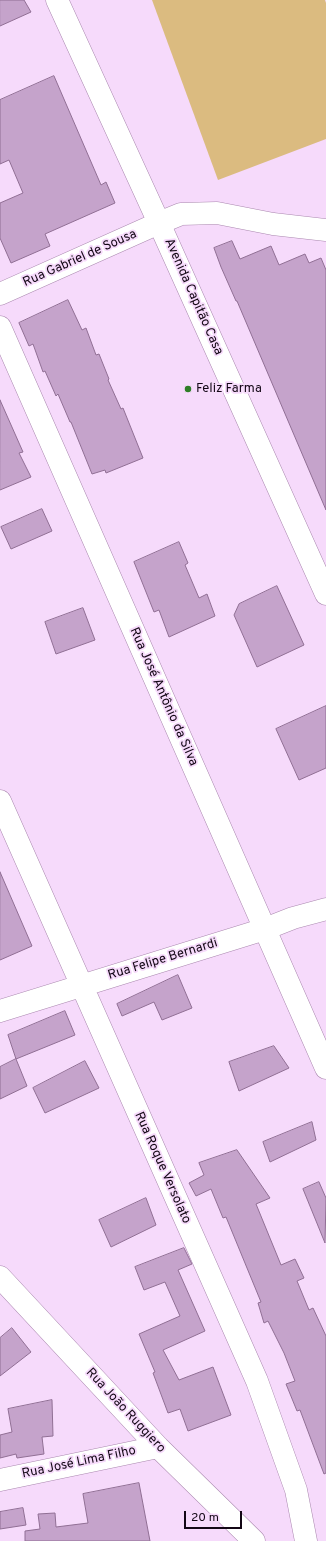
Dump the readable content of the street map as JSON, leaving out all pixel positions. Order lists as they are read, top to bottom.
{
  "streets": {
    "street": [
      "Rua Gabriel de Sousa",
      "Avenida Capitão Casa",
      "Rua José Antônio da Silva",
      "Rua Felipe Bernardi",
      "Rua Roque Versolato",
      "Rua João Ruggiero",
      "Rua José Lima Filho"
    ]
  },
  "crossings": [
    ["Rua Gabriel de Sousa", "Avenida Capitão Casa"],
    ["Rua José Antônio da Silva", "Rua Felipe Bernardi"],
    ["Rua Felipe Bernardi", "Rua Roque Versolato"],
    ["Rua João Ruggiero", "Rua José Lima Filho"]
  ],
  "places": ["Feliz Farma"],
  "scale_bar": "20 m"
}
